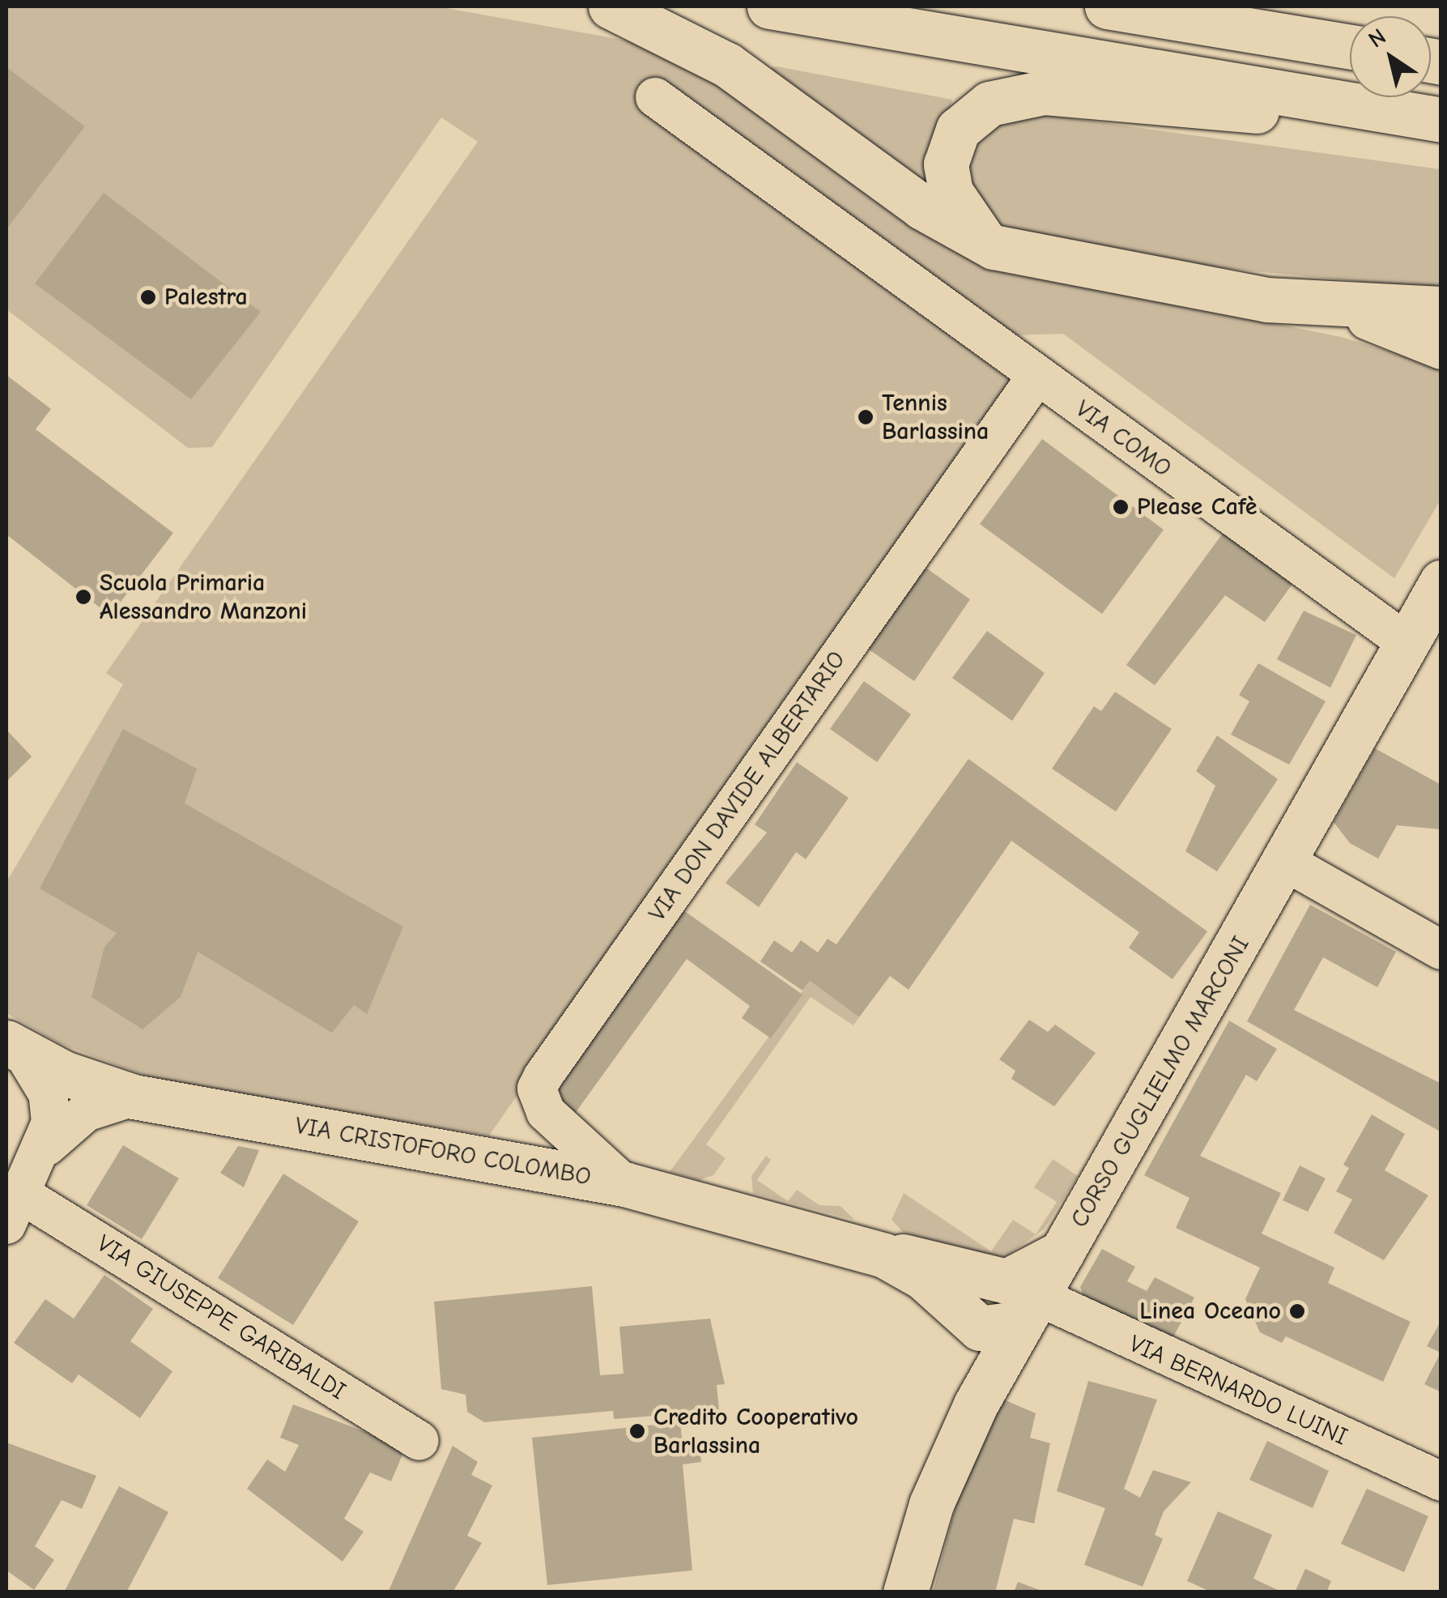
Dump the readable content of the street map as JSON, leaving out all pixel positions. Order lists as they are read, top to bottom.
{
  "streets": {
    "main road": ["CORSO GUGLIELMO MARCONI", "VIA CRISTOFORO COLOMBO"],
    "street": [
      "VIA COMO",
      "VIA DON DAVIDE ALBERTARIO",
      "VIA GIUSEPPE GARIBALDI",
      "VIA BERNARDO LUINI"
    ]
  },
  "crossings": [
    ["VIA COMO", "VIA DON DAVIDE ALBERTARIO"],
    ["VIA COMO", "CORSO GUGLIELMO MARCONI"],
    ["VIA DON DAVIDE ALBERTARIO", "VIA CRISTOFORO COLOMBO"],
    ["CORSO GUGLIELMO MARCONI", "VIA CRISTOFORO COLOMBO"],
    ["CORSO GUGLIELMO MARCONI", "VIA BERNARDO LUINI"],
    ["VIA CRISTOFORO COLOMBO", "VIA GIUSEPPE GARIBALDI"],
    ["VIA CRISTOFORO COLOMBO", "VIA BERNARDO LUINI"]
  ],
  "places": [
    "Palestra",
    "Tennis Barlassina",
    "Please Cafè",
    "Scuola Primaria Alessandro Manzoni",
    "Linea Oceano",
    "Credito Cooperativo Barlassina"
  ],
  "north": "top left"
}
